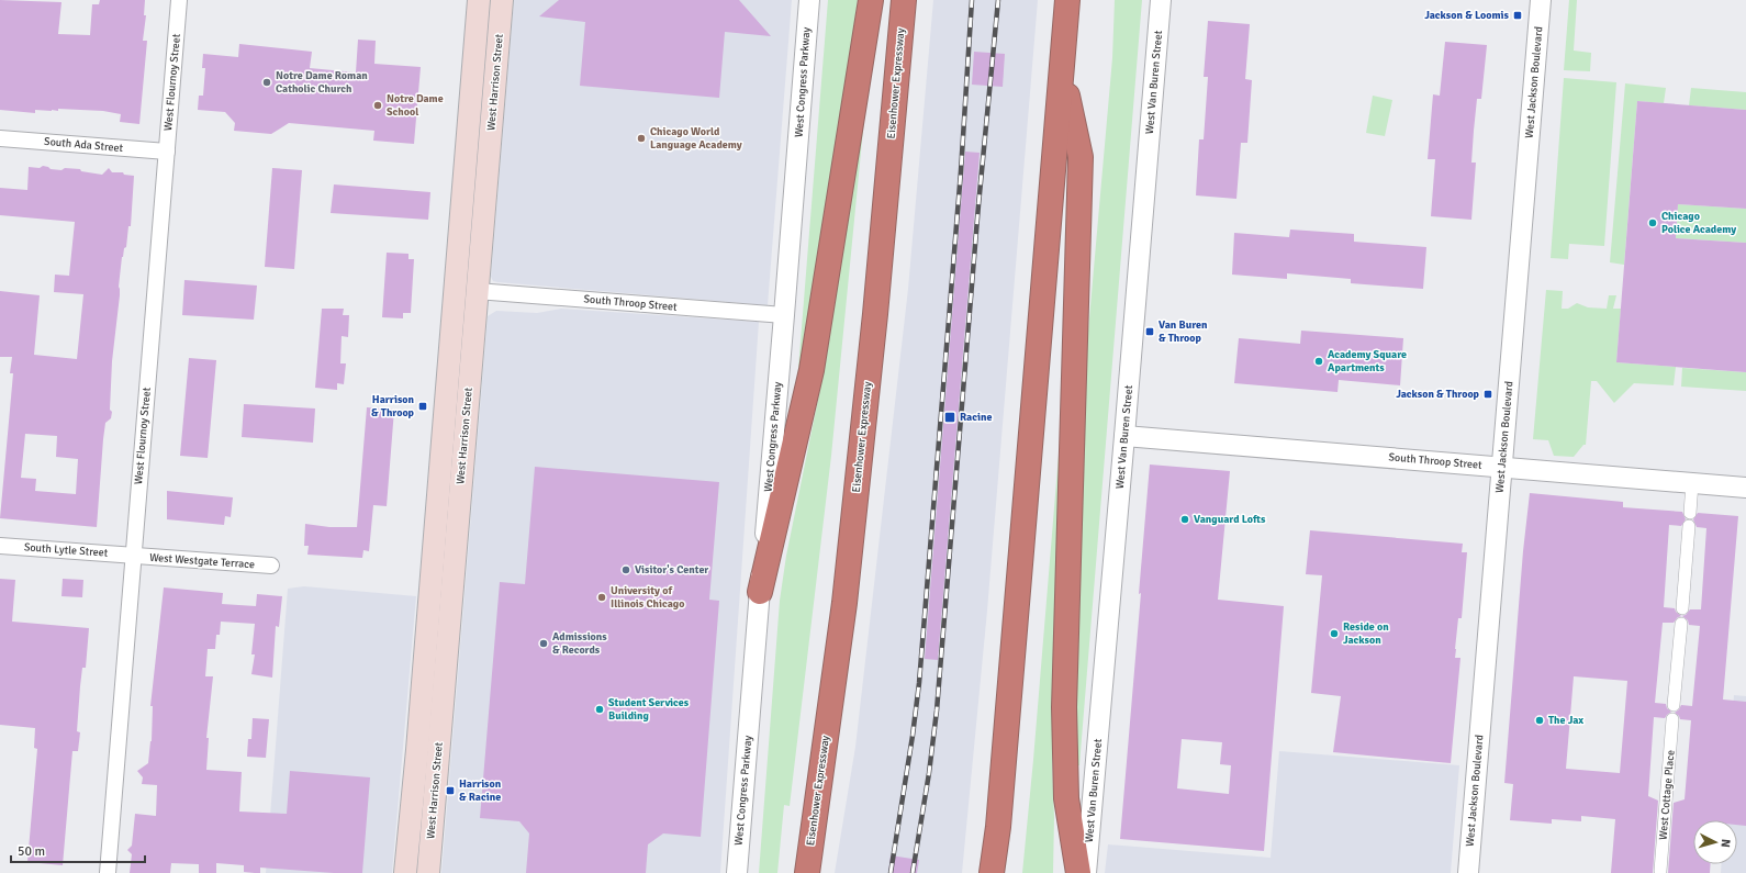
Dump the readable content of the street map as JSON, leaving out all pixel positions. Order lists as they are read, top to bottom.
{
  "streets": {
    "highway": ["Eisenhower Expressway"],
    "main road": ["West Harrison Street"],
    "street": [
      "West Flournoy Street",
      "West Congress Parkway",
      "West Van Buren Street",
      "West Jackson Boulevard",
      "South Ada Street",
      "South Throop Street",
      "South Lytle Street",
      "West Westgate Terrace",
      "West Cottage Place"
    ]
  },
  "crossings": [
    ["West Flournoy Street", "South Ada Street"],
    ["West Flournoy Street", "South Lytle Street"],
    ["West Flournoy Street", "West Westgate Terrace"],
    ["West Harrison Street", "South Throop Street"],
    ["West Congress Parkway", "South Throop Street"],
    ["West Van Buren Street", "South Throop Street"],
    ["West Jackson Boulevard", "South Throop Street"],
    ["South Lytle Street", "West Westgate Terrace"]
  ],
  "places": {
    "transit": [
      "Jackson & Loomis",
      "Van Buren & Throop",
      "Jackson & Throop",
      "Harrison & Throop",
      "Racine",
      "Harrison & Racine"
    ],
    "other": [
      "Notre Dame Roman Catholic Church",
      "Notre Dame School",
      "Chicago World Language Academy",
      "Chicago Police Academy",
      "Academy Square Apartments",
      "Vanguard Lofts",
      "Visitor's Center",
      "University of Illinois Chicago",
      "Reside on Jackson",
      "Admissions & Records",
      "Student Services Building",
      "The Jax"
    ]
  },
  "scale_bar": "50 m",
  "north": "right"
}
